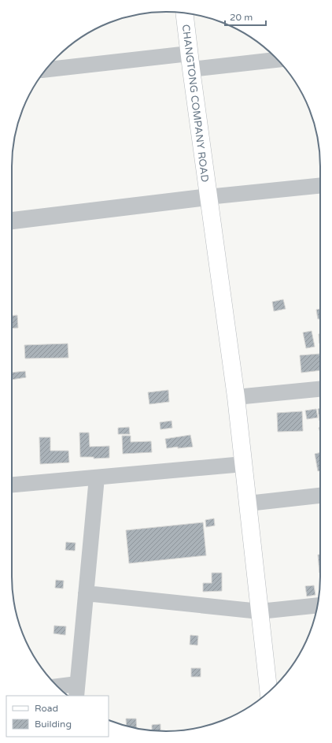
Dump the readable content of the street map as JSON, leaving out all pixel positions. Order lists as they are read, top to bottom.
{
  "streets": {
    "main road": ["CHANGTONG COMPANY ROAD"]
  },
  "legend": ["Road", "Building"],
  "scale_bar": "20 m"
}
